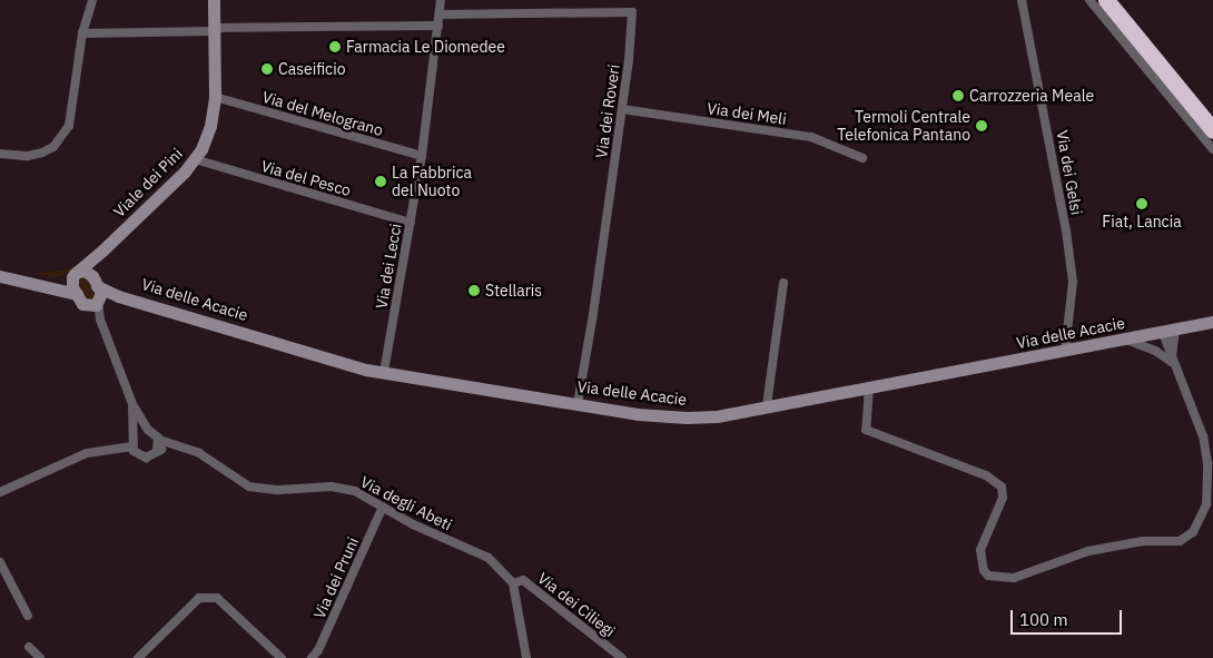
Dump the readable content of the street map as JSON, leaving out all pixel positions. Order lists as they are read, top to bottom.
{
  "streets": {
    "street": [
      "Via dei Roveri",
      "Via del Melograno",
      "Via dei Meli",
      "Via dei Gelsi",
      "Via del Pesco",
      "Viale dei Pini",
      "Via dei Lecci",
      "Via delle Acacie",
      "Via degli Abeti",
      "Via dei Pruni",
      "Via dei Ciliegi"
    ]
  },
  "crossings": [
    ["Via dei Roveri", "Via dei Meli"],
    ["Via dei Roveri", "Via dei Lecci"],
    ["Via dei Roveri", "Via delle Acacie"],
    ["Via del Melograno", "Viale dei Pini"],
    ["Via del Melograno", "Via dei Lecci"],
    ["Via dei Gelsi", "Via delle Acacie"],
    ["Via del Pesco", "Viale dei Pini"],
    ["Via del Pesco", "Via dei Lecci"],
    ["Viale dei Pini", "Via delle Acacie"],
    ["Via dei Lecci", "Via delle Acacie"],
    ["Via delle Acacie", "Via degli Abeti"],
    ["Via degli Abeti", "Via dei Pruni"],
    ["Via degli Abeti", "Via dei Ciliegi"]
  ],
  "places": [
    "Farmacia Le Diomedee",
    "Caseificio",
    "Carrozzeria Meale",
    "Termoli Centrale Telefonica Pantano",
    "La Fabbrica del Nuoto",
    "Fiat, Lancia",
    "Stellaris"
  ],
  "scale_bar": "100 m"
}
